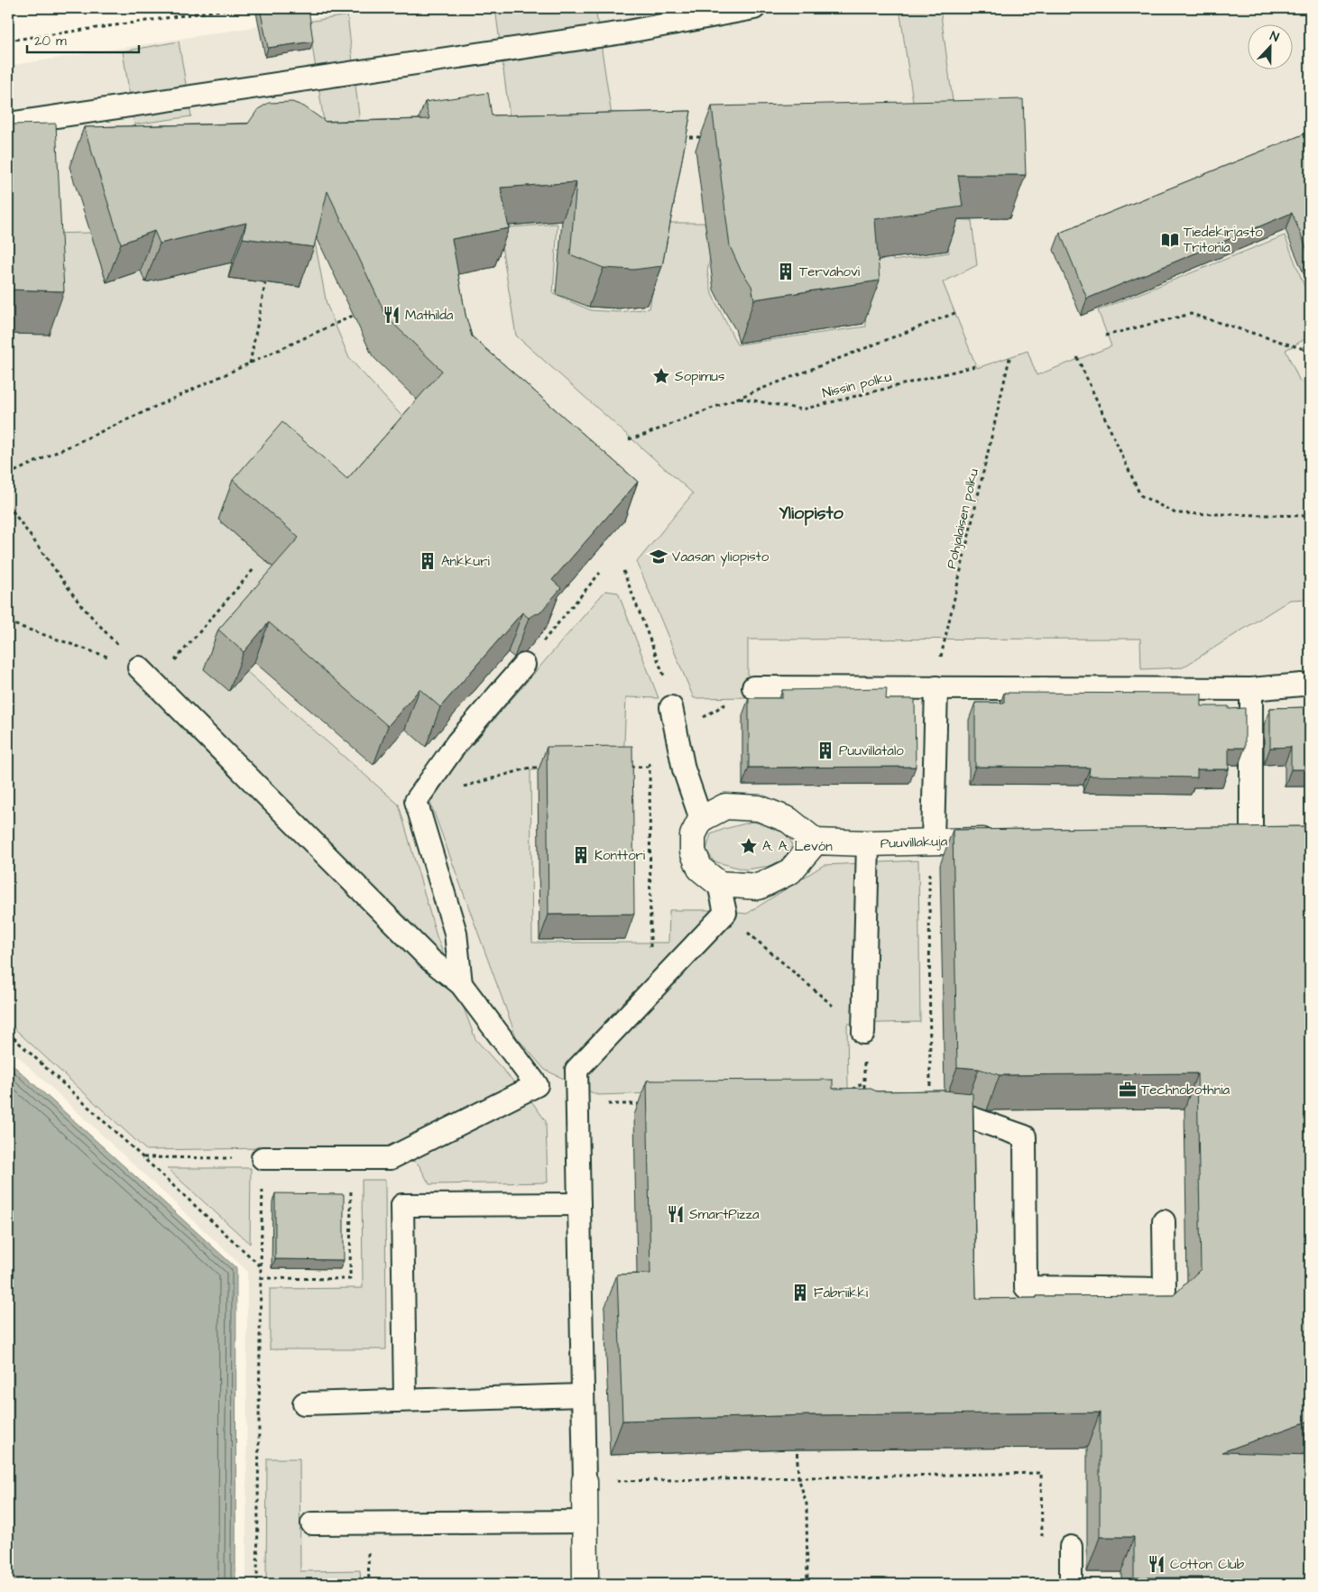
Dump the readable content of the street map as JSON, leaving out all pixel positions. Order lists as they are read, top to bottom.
{
  "streets": {
    "street": ["Puuvillakuja"],
    "path": ["Nissin polku", "Pohjalaisen polku"]
  },
  "districts": ["Yliopisto"],
  "places": {
    "library": ["Tiedekirjasto Tritonia"],
    "building": [
      "Tervahovi",
      "Ankkuri",
      "Puuvillatalo",
      "Konttori",
      "Fabriikki"
    ],
    "restaurant": ["Mathilda", "SmartPizza", "Cotton Club"],
    "place": ["Sopimus", "A. A. Levón"],
    "school or university": ["Vaasan yliopisto"],
    "office": ["Technobothnia"]
  },
  "scale_bar": "20 m",
  "north": "top"
}
